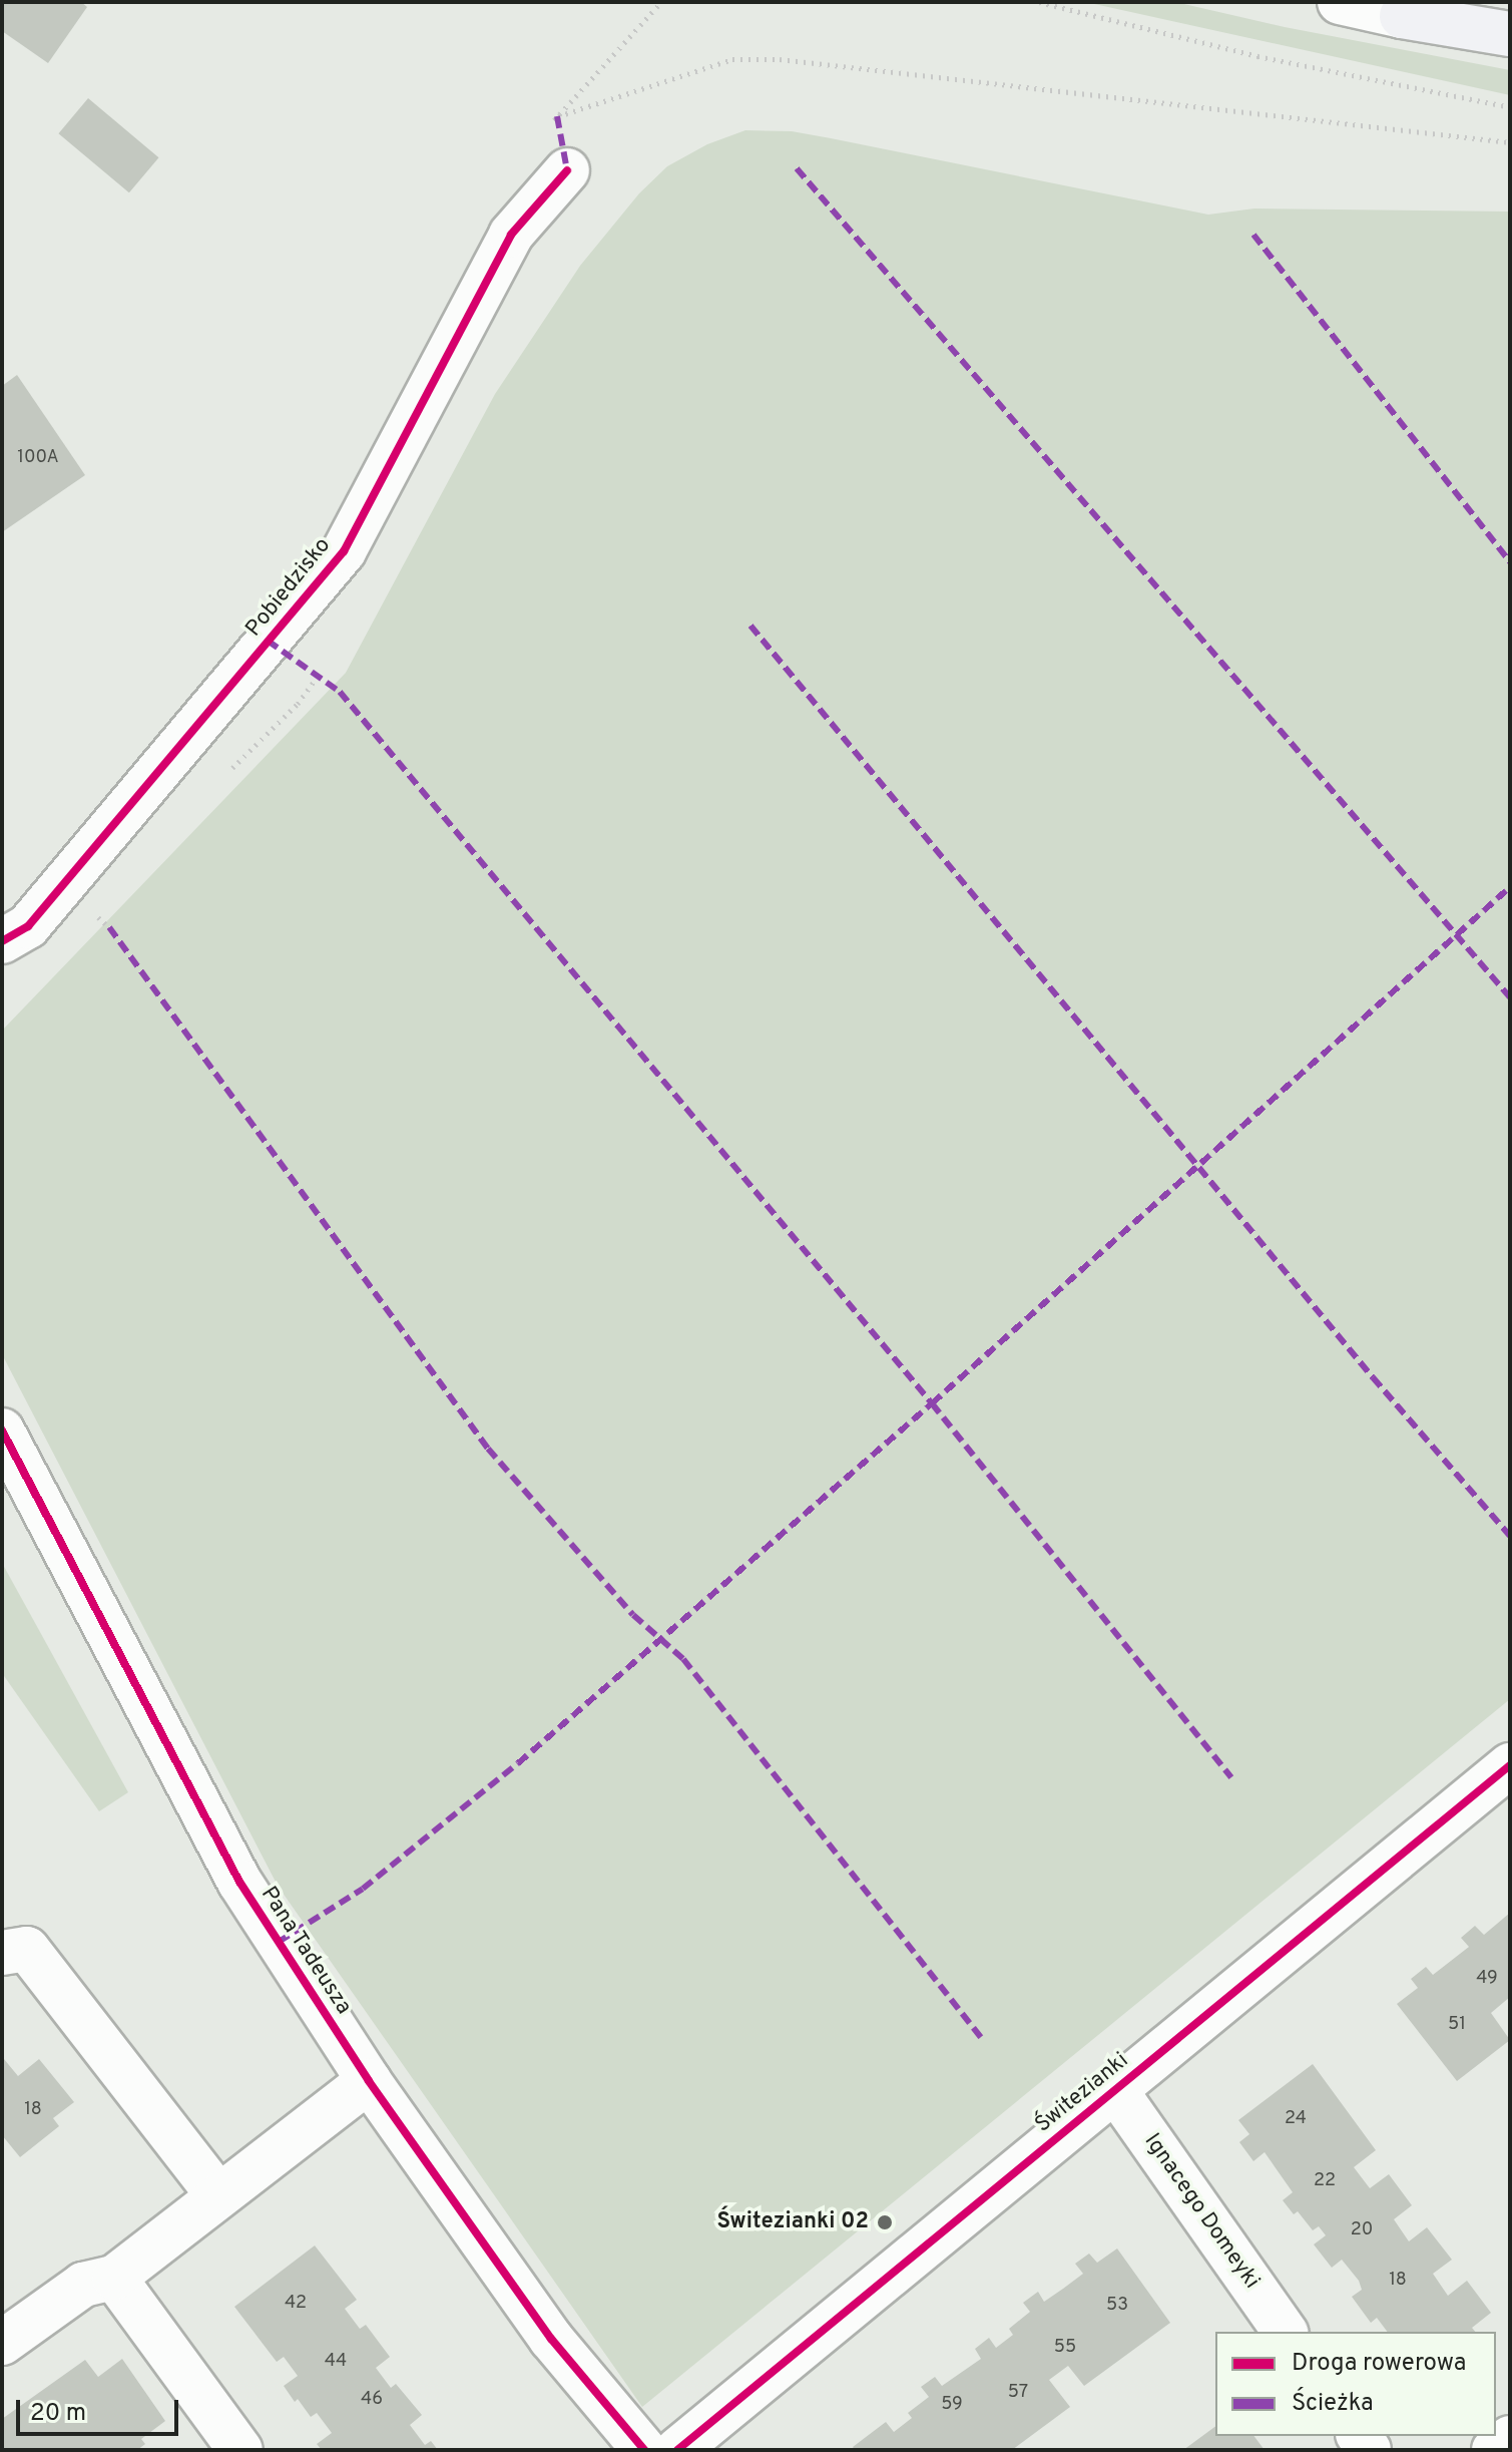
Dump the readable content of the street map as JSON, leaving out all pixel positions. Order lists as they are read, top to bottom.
{
  "streets": {
    "street": [
      "Pobiedzisko",
      "Pana Tadeusza",
      "Świtezianki",
      "Ignacego Domeyki"
    ]
  },
  "crossings": [
    ["Świtezianki", "Ignacego Domeyki"]
  ],
  "places": ["Świtezianki 02"],
  "house_numbers": [
    "100A",
    "49",
    "51",
    "18",
    "24",
    "22",
    "20",
    "18",
    "42",
    "53",
    "55",
    "44",
    "57",
    "46",
    "59"
  ],
  "legend": ["Droga rowerowa", "Ścieżka"],
  "scale_bar": "20 m"
}
